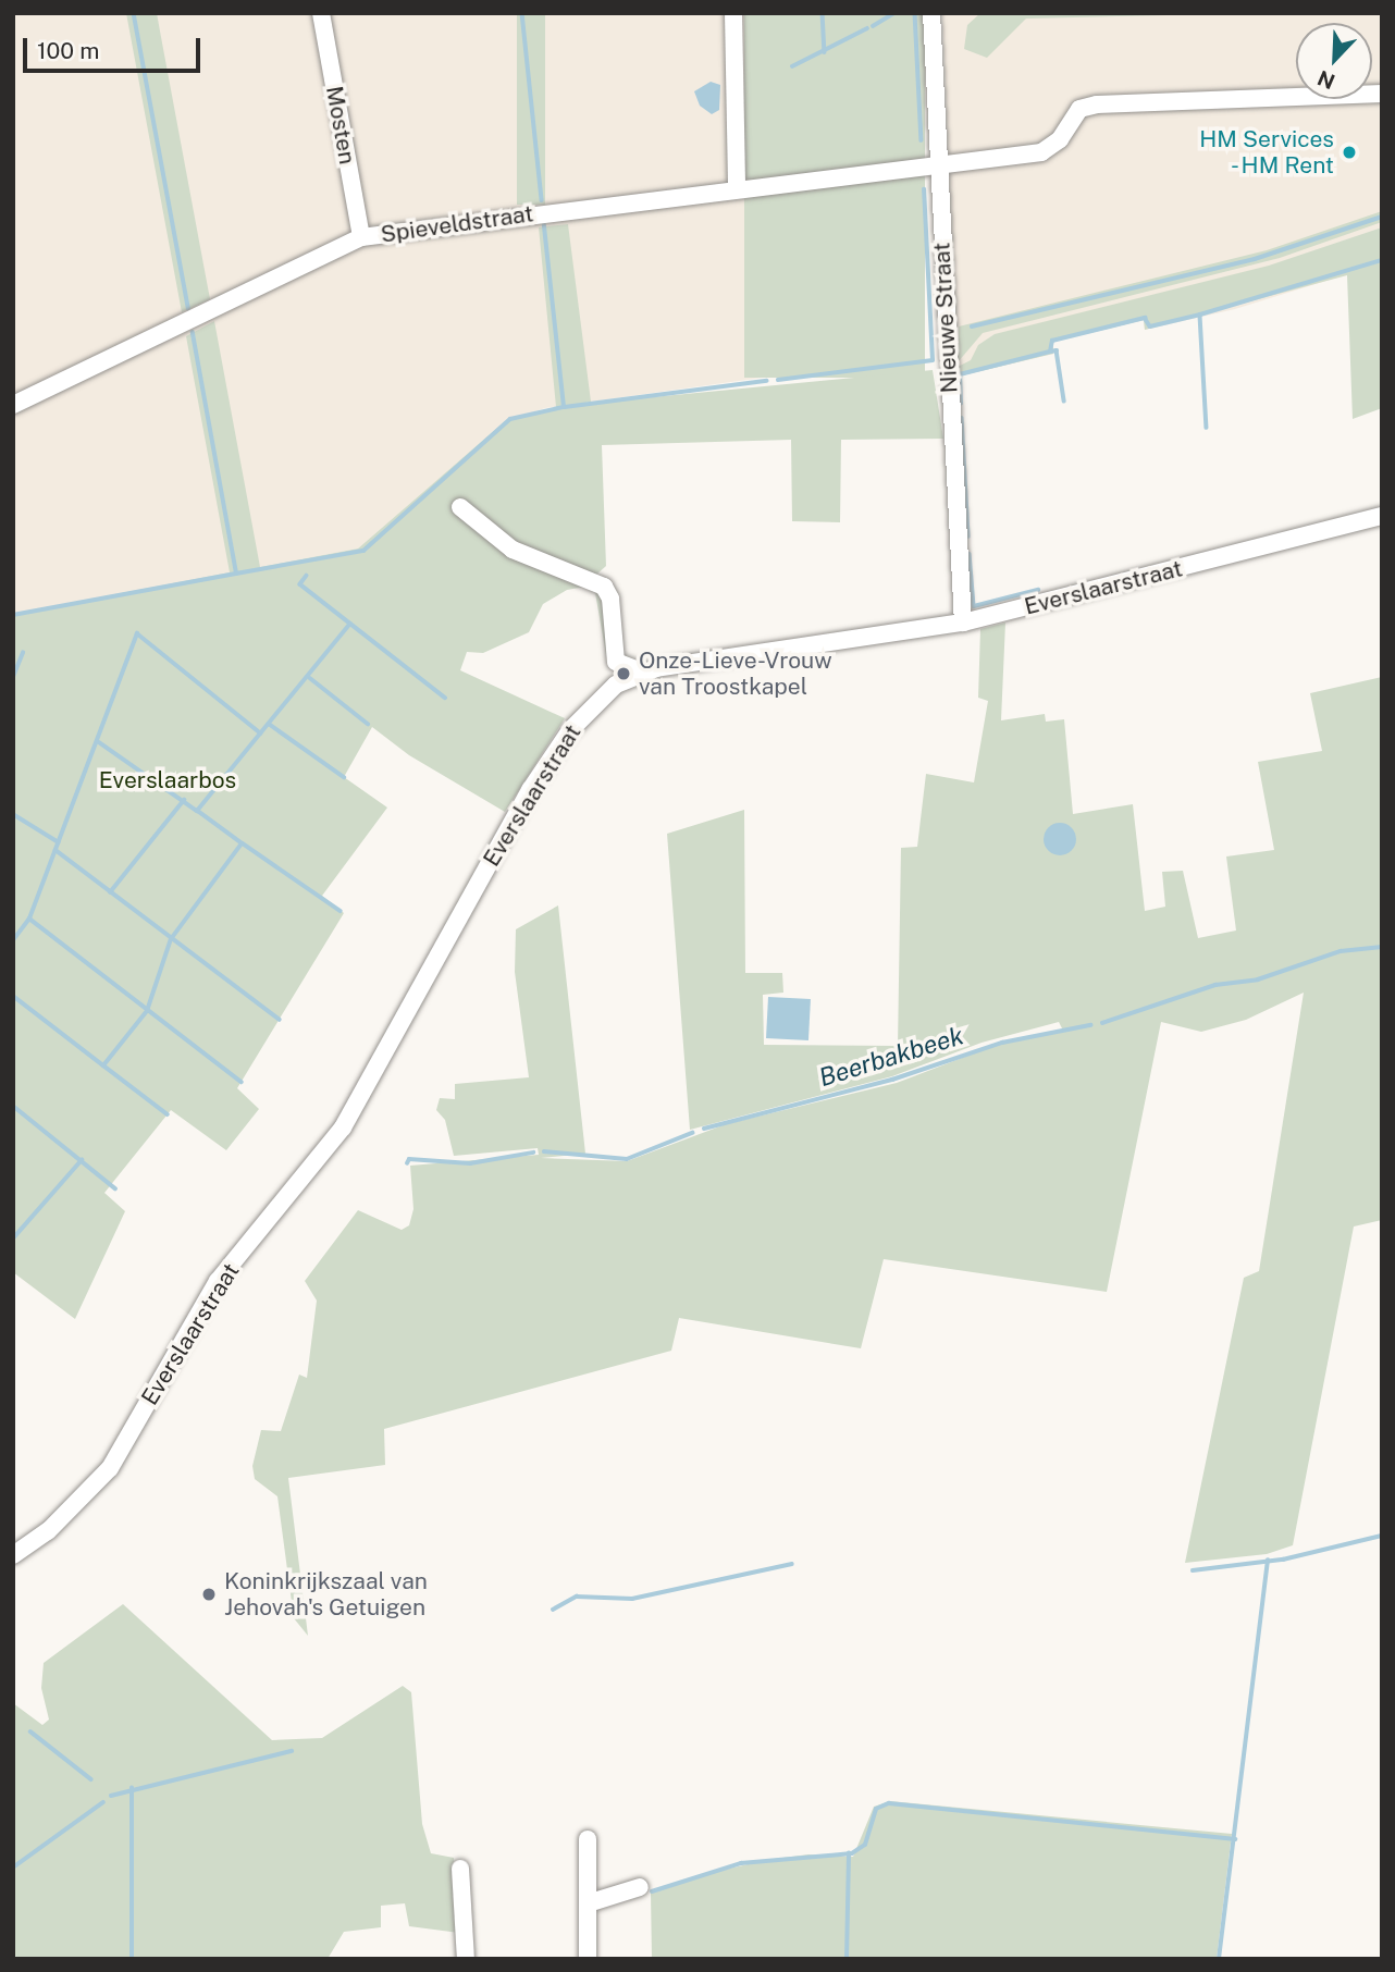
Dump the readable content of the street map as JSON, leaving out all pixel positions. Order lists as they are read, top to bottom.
{
  "streets": {
    "street": [
      "Mosten",
      "Spieveldstraat",
      "Nieuwe Straat",
      "Everslaarstraat"
    ]
  },
  "crossings": [
    ["Mosten", "Spieveldstraat"],
    ["Spieveldstraat", "Nieuwe Straat"],
    ["Nieuwe Straat", "Everslaarstraat"]
  ],
  "water": ["Beerbakbeek"],
  "parks": ["Everslaarbos"],
  "places": ["HM Services - HM Rent", "Onze-Lieve-Vrouw van Troostkapel", "Koninkrijkszaal van Jehovah's Getuigen"],
  "scale_bar": "100 m",
  "north": "bottom left"
}
